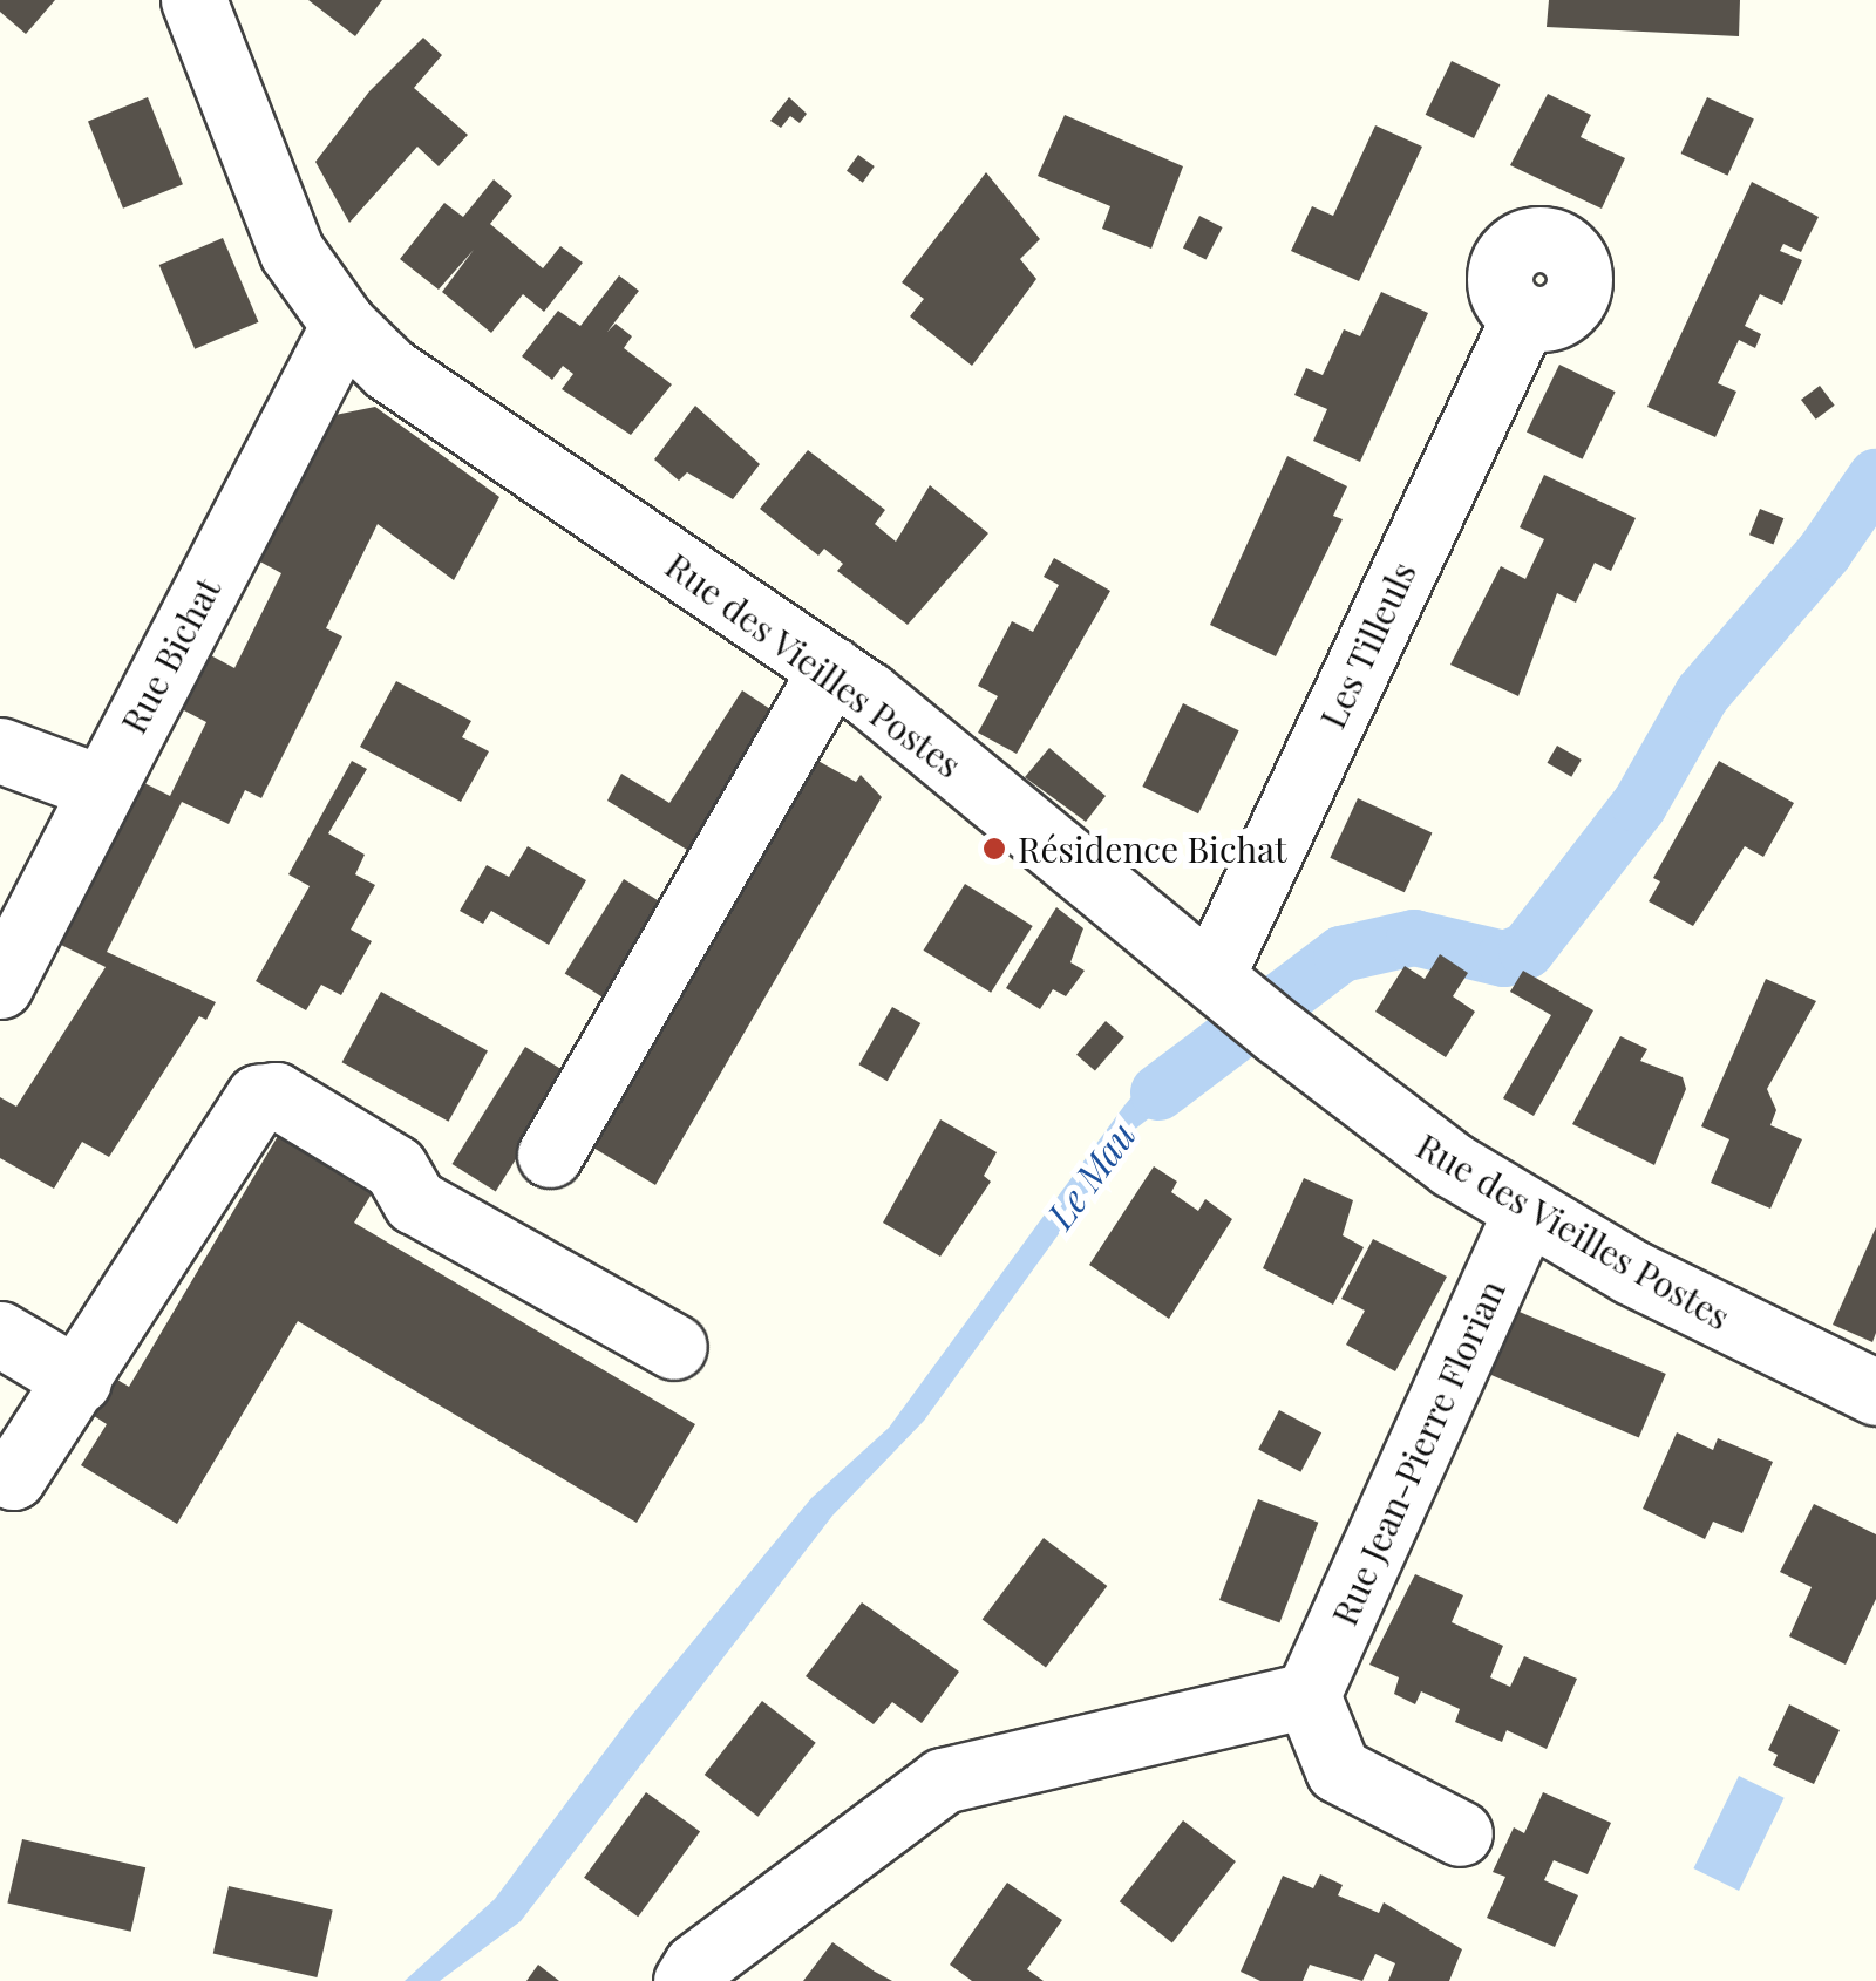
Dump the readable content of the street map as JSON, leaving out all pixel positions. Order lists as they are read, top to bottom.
{
  "streets": {
    "street": [
      "Les Tilleuls",
      "Rue Bichat",
      "Rue des Vieilles Postes",
      "Rue Jean-Pierre Florian"
    ]
  },
  "crossings": [
    ["Les Tilleuls", "Rue des Vieilles Postes"],
    ["Rue Bichat", "Rue des Vieilles Postes"],
    ["Rue des Vieilles Postes", "Rue Jean-Pierre Florian"]
  ],
  "water": ["Le Mau"],
  "places": ["Résidence Bichat"]
}
